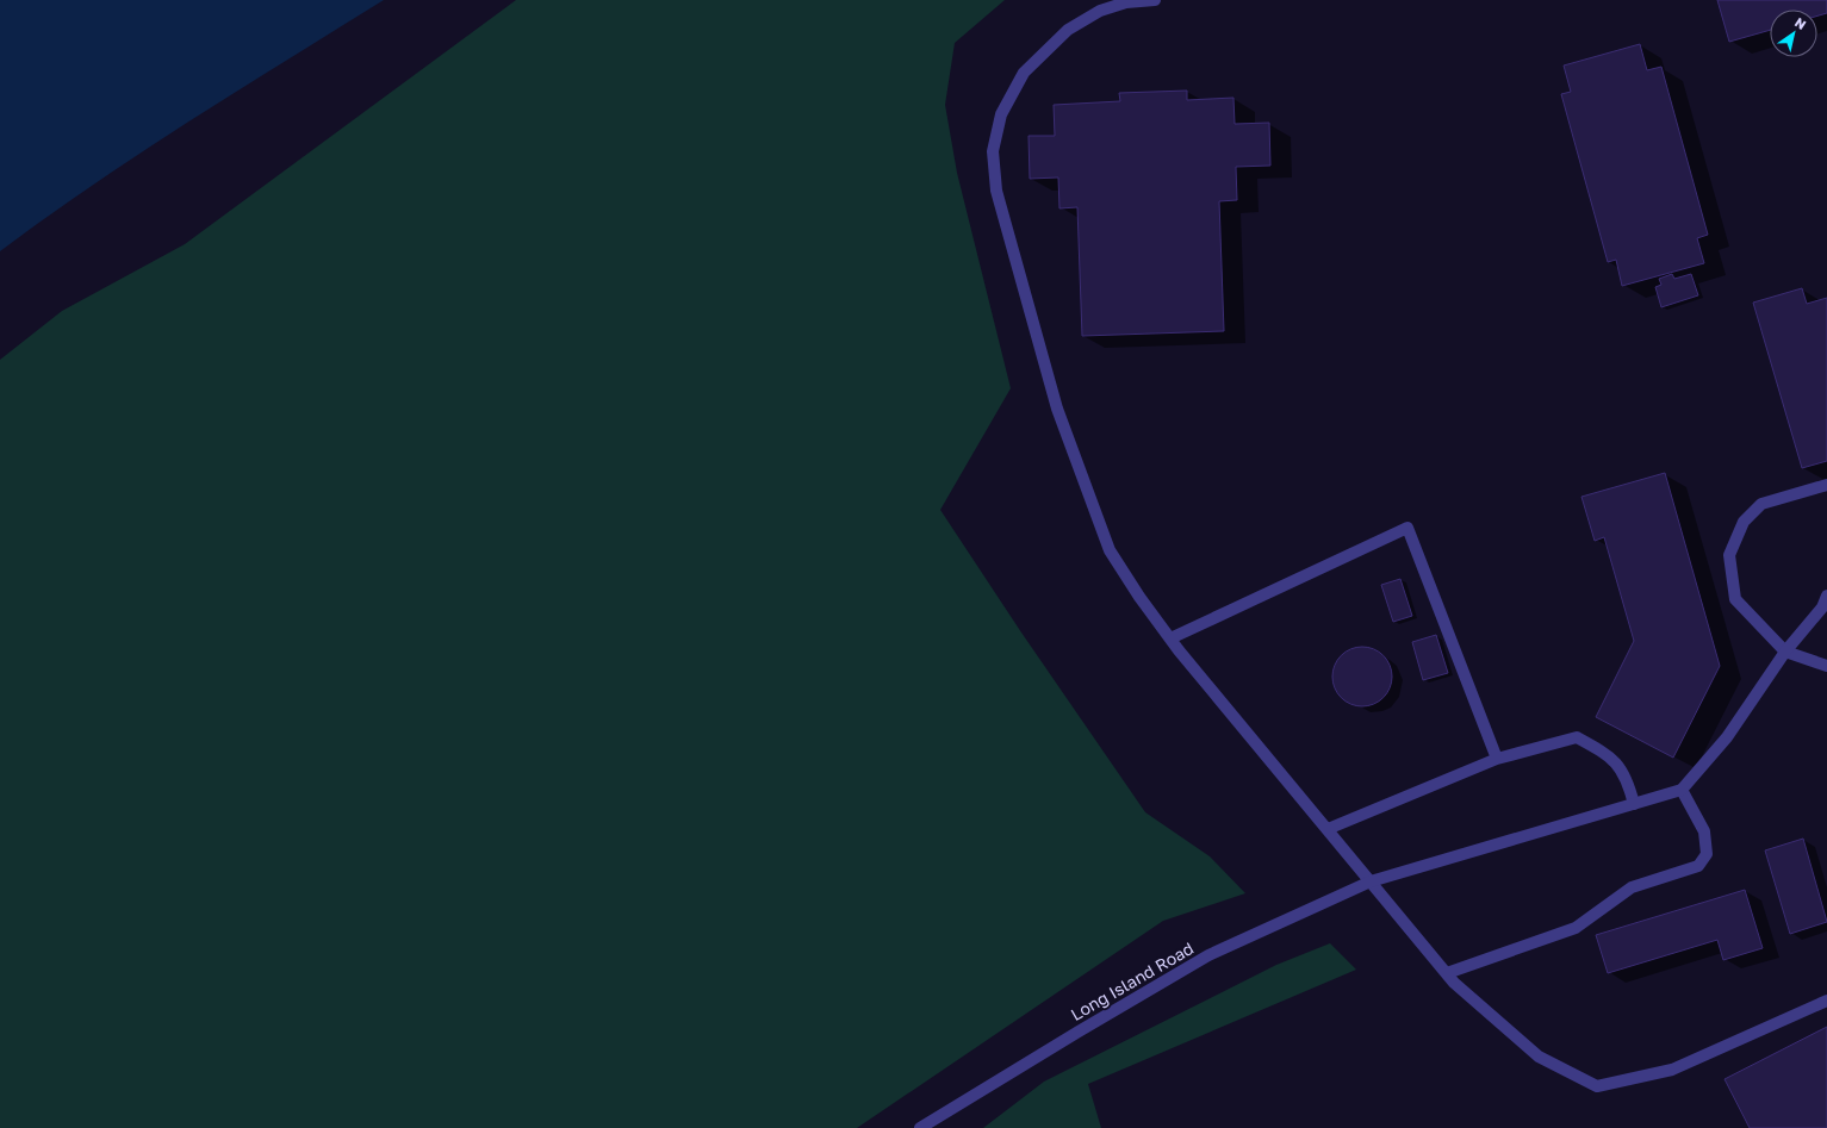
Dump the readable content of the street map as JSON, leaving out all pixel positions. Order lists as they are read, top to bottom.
{
  "streets": {
    "street": ["Long Island Road"]
  },
  "north": "top right"
}
